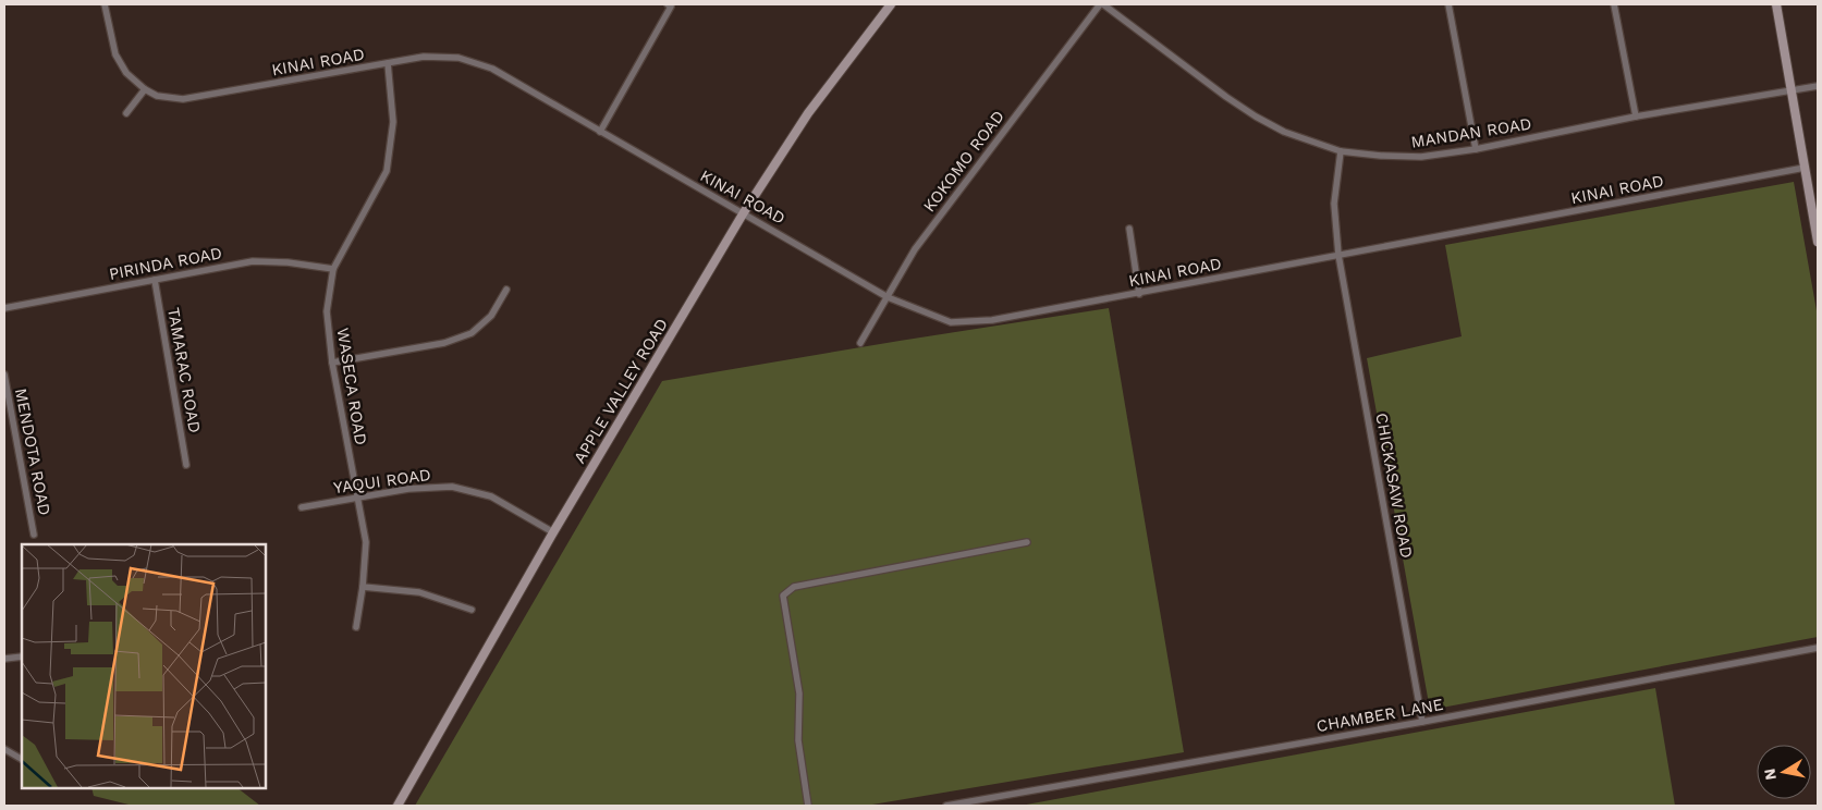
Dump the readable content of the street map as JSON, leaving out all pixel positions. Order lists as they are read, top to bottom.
{
  "streets": {
    "main road": ["APPLE VALLEY ROAD"],
    "street": [
      "KINAI ROAD",
      "MANDAN ROAD",
      "KOKOMO ROAD",
      "PIRINDA ROAD",
      "TAMARAC ROAD",
      "WASECA ROAD",
      "MENDOTA ROAD",
      "YAQUI ROAD",
      "CHICKASAW ROAD",
      "CHAMBER LANE"
    ]
  },
  "crossings": [
    ["KINAI ROAD", "KOKOMO ROAD"],
    ["KINAI ROAD", "WASECA ROAD"],
    ["KINAI ROAD", "APPLE VALLEY ROAD"],
    ["KINAI ROAD", "CHICKASAW ROAD"],
    ["MANDAN ROAD", "KOKOMO ROAD"],
    ["PIRINDA ROAD", "TAMARAC ROAD"],
    ["PIRINDA ROAD", "WASECA ROAD"],
    ["WASECA ROAD", "YAQUI ROAD"],
    ["APPLE VALLEY ROAD", "YAQUI ROAD"],
    ["CHICKASAW ROAD", "CHAMBER LANE"]
  ],
  "north": "left"
}
